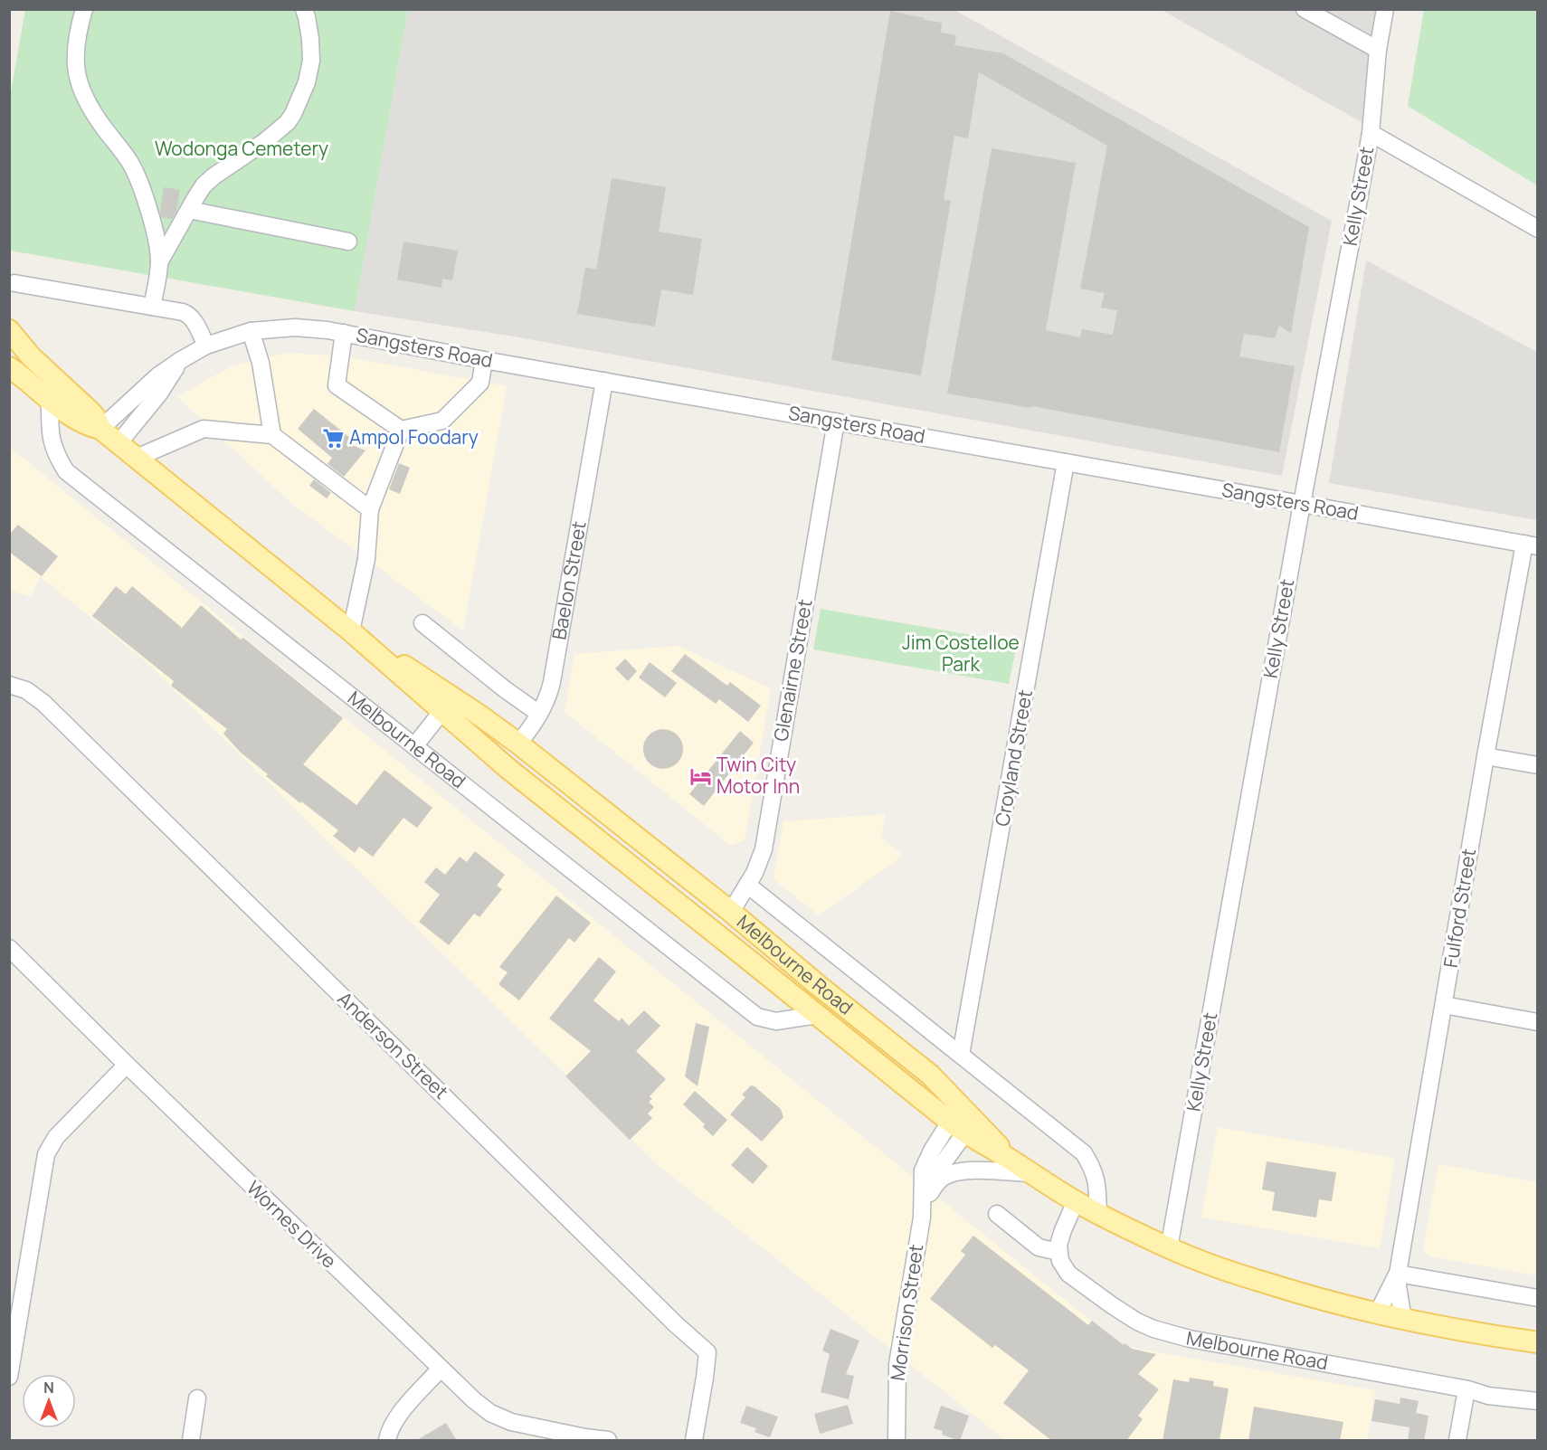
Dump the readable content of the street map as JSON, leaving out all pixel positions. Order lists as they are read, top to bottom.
{
  "streets": {
    "main road": ["Baelon Street", "Melbourne Road"],
    "street": [
      "Kelly Street",
      "Sangsters Road",
      "Glenairne Street",
      "Croyland Street",
      "Fulford Street",
      "Anderson Street",
      "Wornes Drive",
      "Morrison Street"
    ]
  },
  "crossings": [
    ["Kelly Street", "Sangsters Road"],
    ["Kelly Street", "Melbourne Road"],
    ["Sangsters Road", "Baelon Street"],
    ["Sangsters Road", "Glenairne Street"],
    ["Sangsters Road", "Melbourne Road"],
    ["Sangsters Road", "Croyland Street"],
    ["Sangsters Road", "Fulford Street"],
    ["Baelon Street", "Melbourne Road"],
    ["Glenairne Street", "Melbourne Road"],
    ["Melbourne Road", "Croyland Street"],
    ["Melbourne Road", "Fulford Street"],
    ["Melbourne Road", "Morrison Street"]
  ],
  "parks": ["Wodonga Cemetery", "Jim Costelloe Park"],
  "places": {
    "supermarket": ["Ampol Foodary"],
    "hotel": ["Twin City Motor Inn"]
  },
  "north": "top"
}
